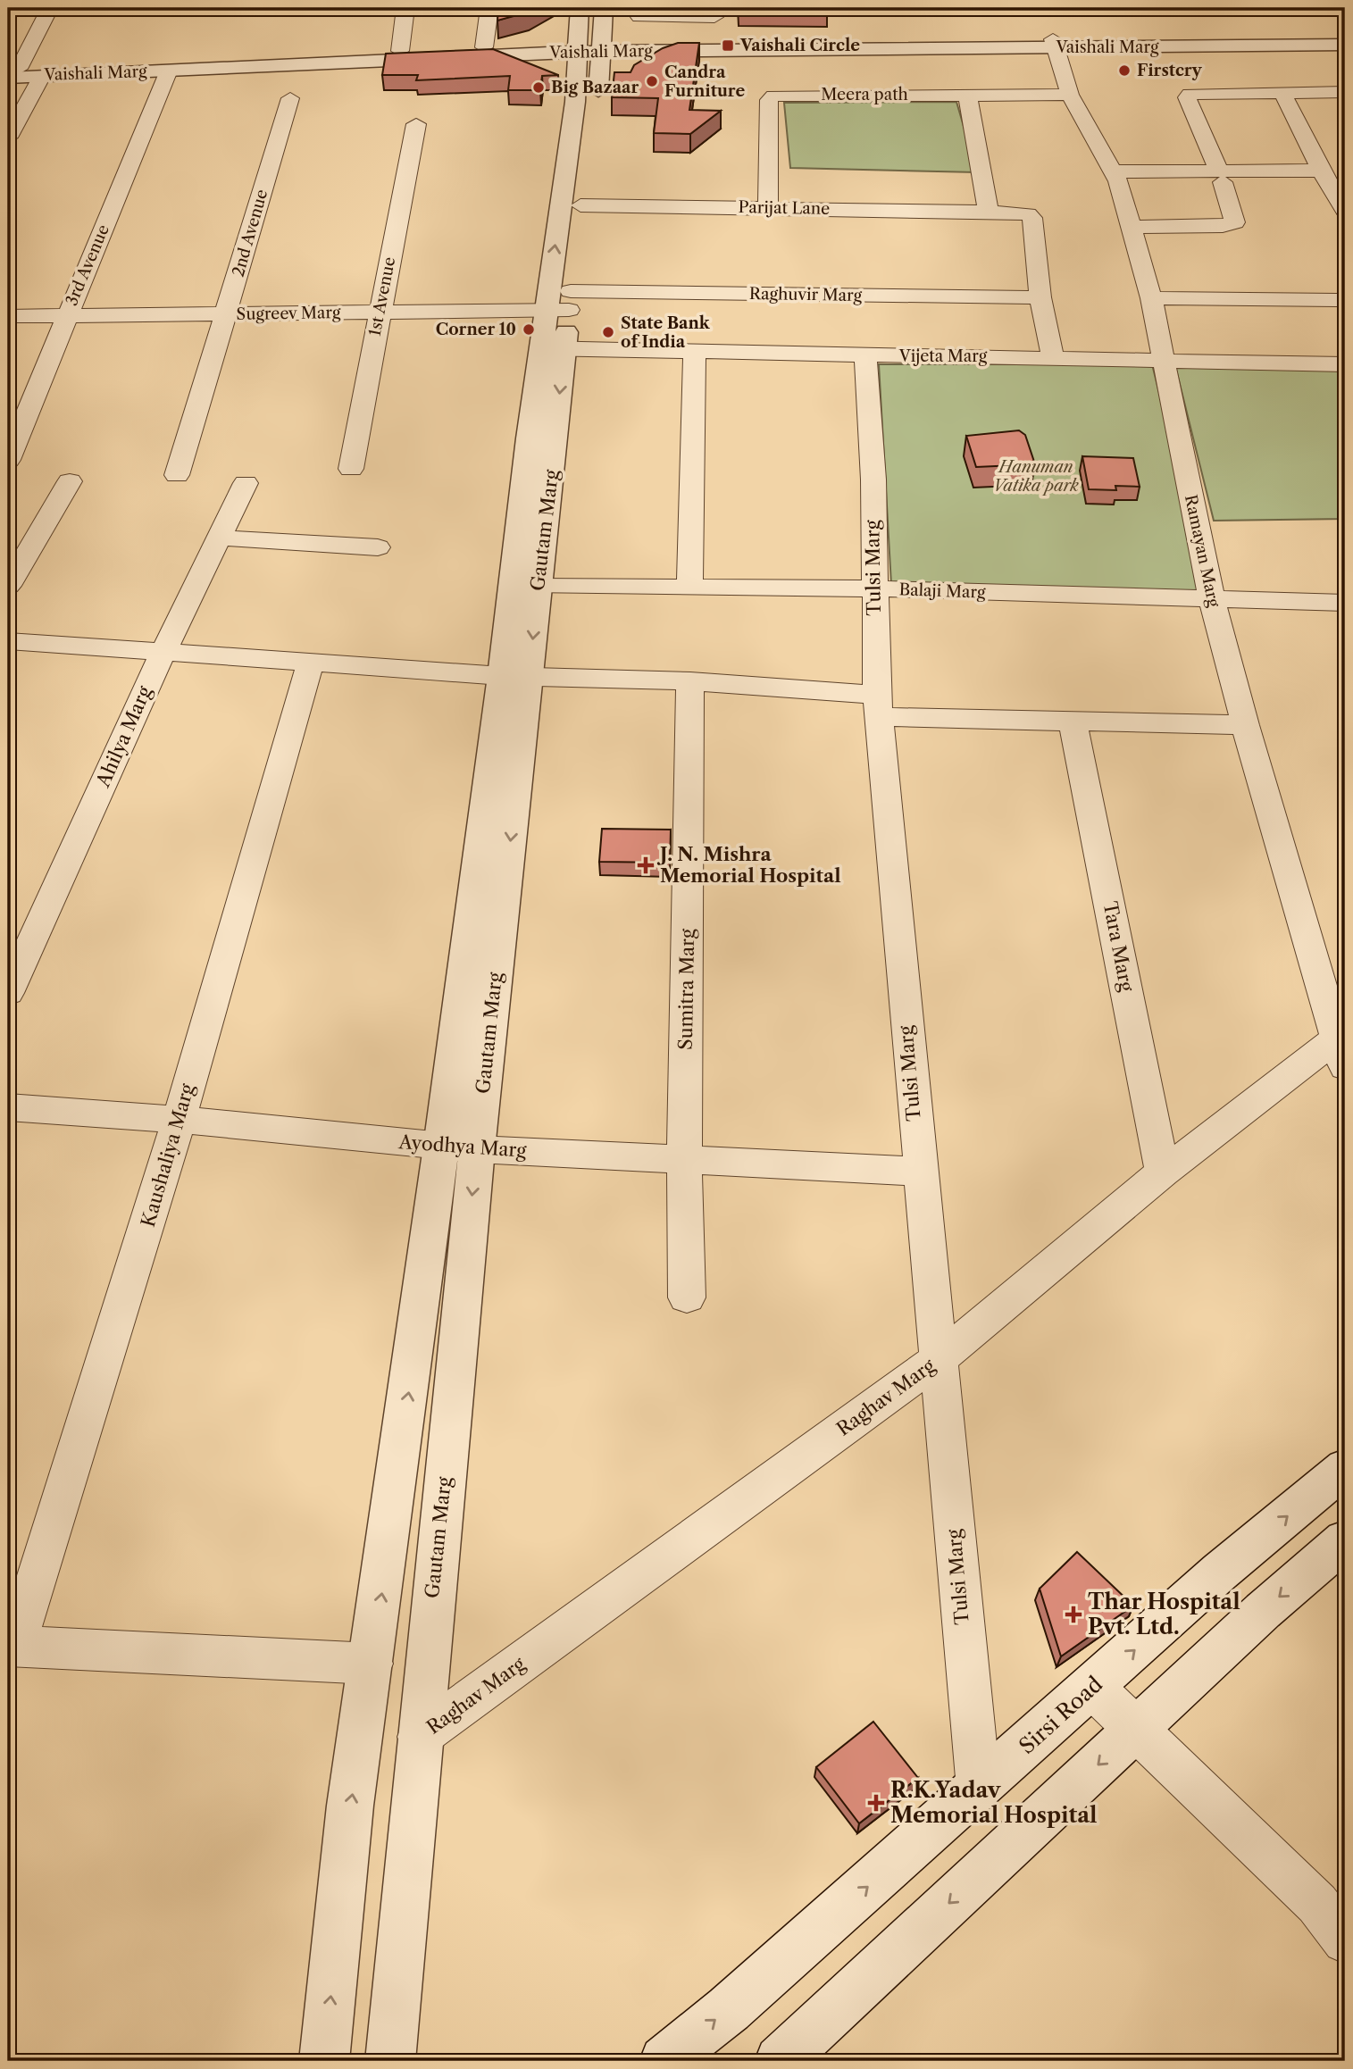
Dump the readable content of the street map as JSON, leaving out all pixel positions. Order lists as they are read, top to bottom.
{
  "streets": {
    "street": [
      "Vaishali Marg",
      "Meera path",
      "Parijat Lane",
      "2nd Avenue",
      "3rd Avenue",
      "Raghuvir Marg",
      "1st Avenue",
      "Sugreev Marg",
      "Vijeta Marg",
      "Gautam Marg",
      "Ramayan Marg",
      "Tulsi Marg",
      "Balaji Marg",
      "Ahilya Marg",
      "Tara Marg",
      "Sumitra Marg",
      "Ayodhya Marg",
      "Kaushaliya Marg",
      "Raghav Marg",
      "Sirsi Road"
    ]
  },
  "crossings": [
    ["Vaishali Marg", "3rd Avenue"],
    ["Vaishali Marg", "Gautam Marg"],
    ["Vaishali Marg", "Ramayan Marg"],
    ["Meera path", "Parijat Lane"],
    ["Meera path", "Ramayan Marg"],
    ["Parijat Lane", "Raghuvir Marg"],
    ["Parijat Lane", "Gautam Marg"],
    ["2nd Avenue", "Sugreev Marg"],
    ["3rd Avenue", "Sugreev Marg"],
    ["Raghuvir Marg", "Sugreev Marg"],
    ["Raghuvir Marg", "Gautam Marg"],
    ["1st Avenue", "Sugreev Marg"],
    ["Sugreev Marg", "Gautam Marg"],
    ["Vijeta Marg", "Gautam Marg"],
    ["Vijeta Marg", "Ramayan Marg"],
    ["Vijeta Marg", "Tulsi Marg"],
    ["Gautam Marg", "Balaji Marg"],
    ["Gautam Marg", "Ayodhya Marg"],
    ["Gautam Marg", "Raghav Marg"],
    ["Ramayan Marg", "Balaji Marg"],
    ["Ramayan Marg", "Raghav Marg"],
    ["Tulsi Marg", "Balaji Marg"],
    ["Tulsi Marg", "Ayodhya Marg"],
    ["Tulsi Marg", "Raghav Marg"],
    ["Tulsi Marg", "Sirsi Road"],
    ["Tara Marg", "Raghav Marg"],
    ["Sumitra Marg", "Ayodhya Marg"],
    ["Ayodhya Marg", "Kaushaliya Marg"]
  ],
  "parks": ["Hanuman Vatika park"],
  "places": {
    "transit": ["Vaishali Circle"],
    "other": [
      "Firstcry",
      "Candra Furniture",
      "Big Bazaar",
      "Corner 10",
      "State Bank of India"
    ],
    "health": ["J. N. Mishra Memorial Hospital", "Thar Hospital Pvt. Ltd.", "R.K.Yadav Memorial Hospital"]
  }
}
